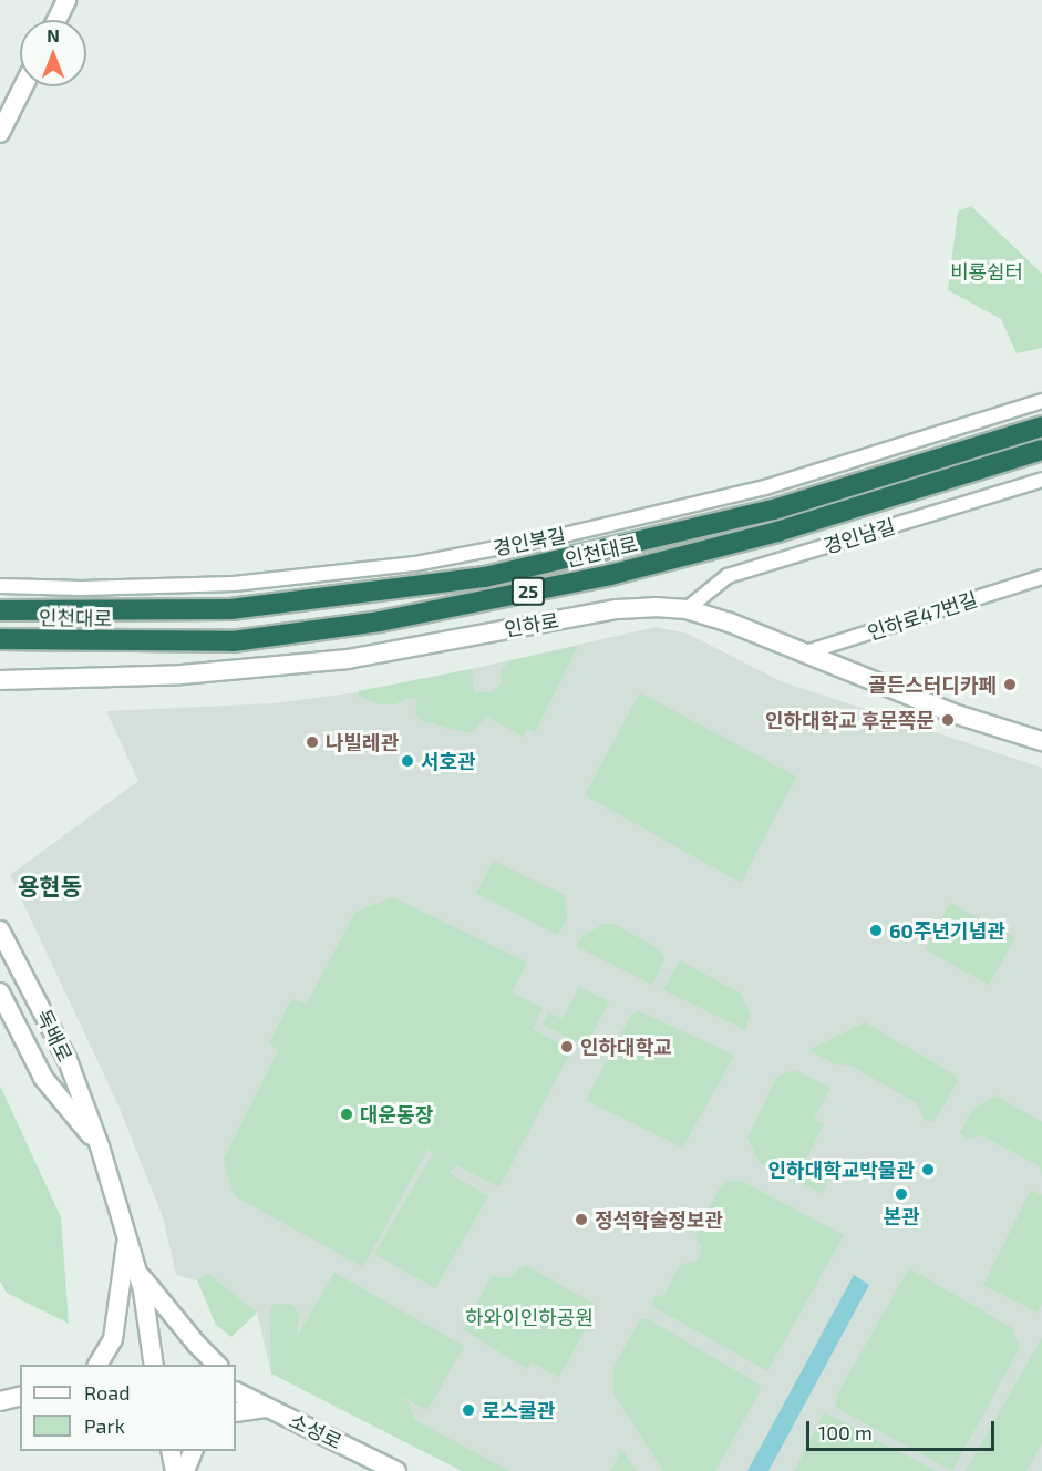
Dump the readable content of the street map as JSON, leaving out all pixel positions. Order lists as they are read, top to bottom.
{
  "streets": {
    "highway": ["인천대로", "25"],
    "main road": ["인하로", "독배로", "소성로"],
    "street": ["경인남길", "경인북길", "인하로47번길"]
  },
  "crossings": [
    ["경인남길", "인하로"],
    ["인하로47번길", "인하로"]
  ],
  "districts": ["용현동"],
  "parks": ["비룡쉼터", "하와이인하공원"],
  "places": [
    "골든스터디카페",
    "인하대학교 후문쪽문",
    "나빌레관",
    "서호관",
    "60주년기념관",
    "인하대학교",
    "대운동장",
    "인하대학교박물관",
    "본관",
    "정석학술정보관",
    "로스쿨관"
  ],
  "legend": ["Road", "Park"],
  "scale_bar": "100 m",
  "north": "top"
}
